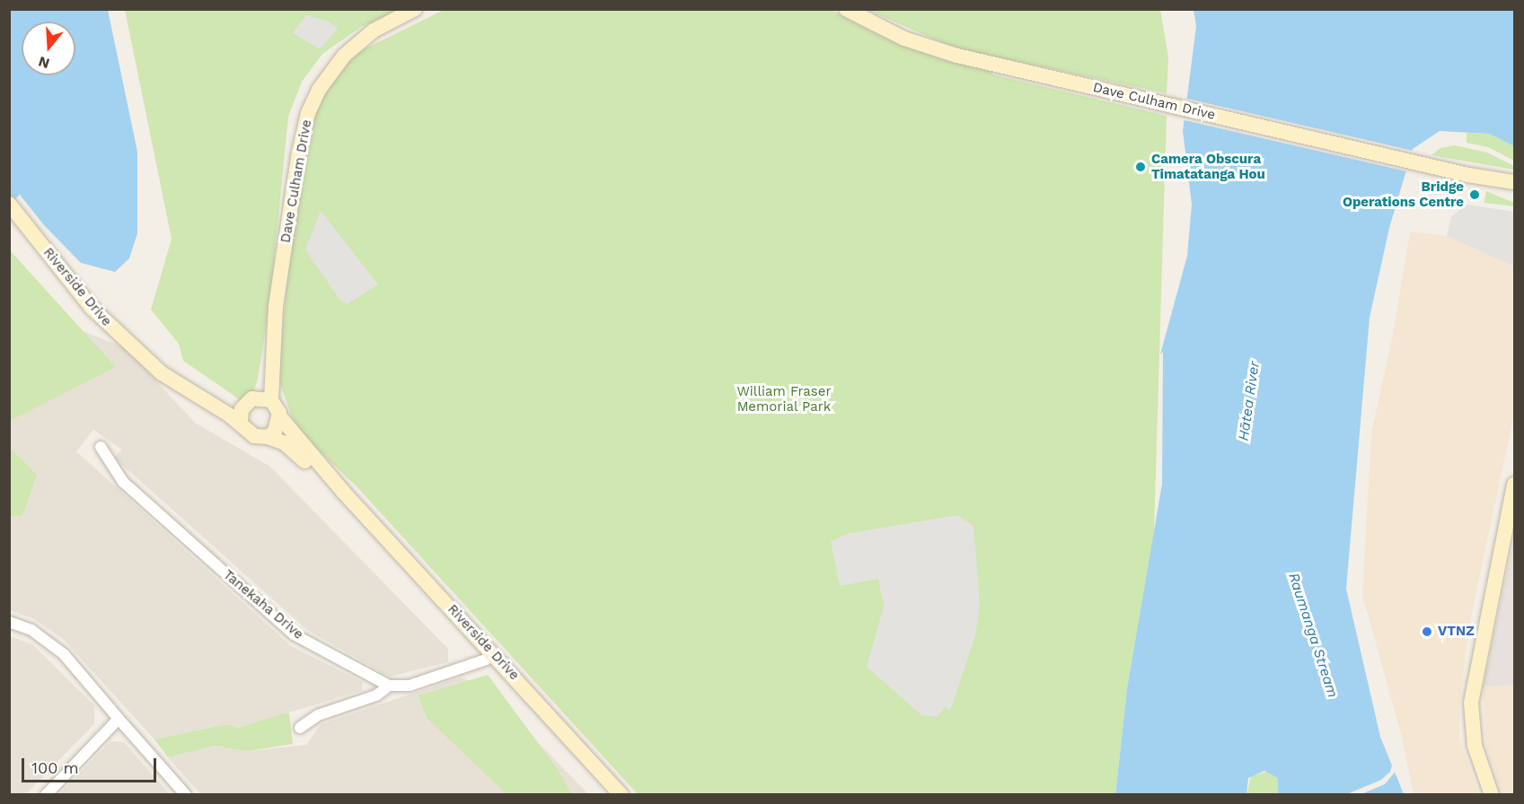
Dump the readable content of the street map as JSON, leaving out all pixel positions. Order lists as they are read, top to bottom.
{
  "streets": {
    "main road": ["Dave Culham Drive", "Riverside Drive"],
    "street": ["Tanekaha Drive"]
  },
  "crossings": [
    ["Dave Culham Drive", "Riverside Drive"]
  ],
  "water": ["Hātea River", "Raumanga Stream"],
  "parks": ["William Fraser Memorial Park"],
  "places": ["Camera Obscura Timatatanga Hou", "Bridge Operations Centre", "VTNZ"],
  "scale_bar": "100 m",
  "north": "bottom"
}
